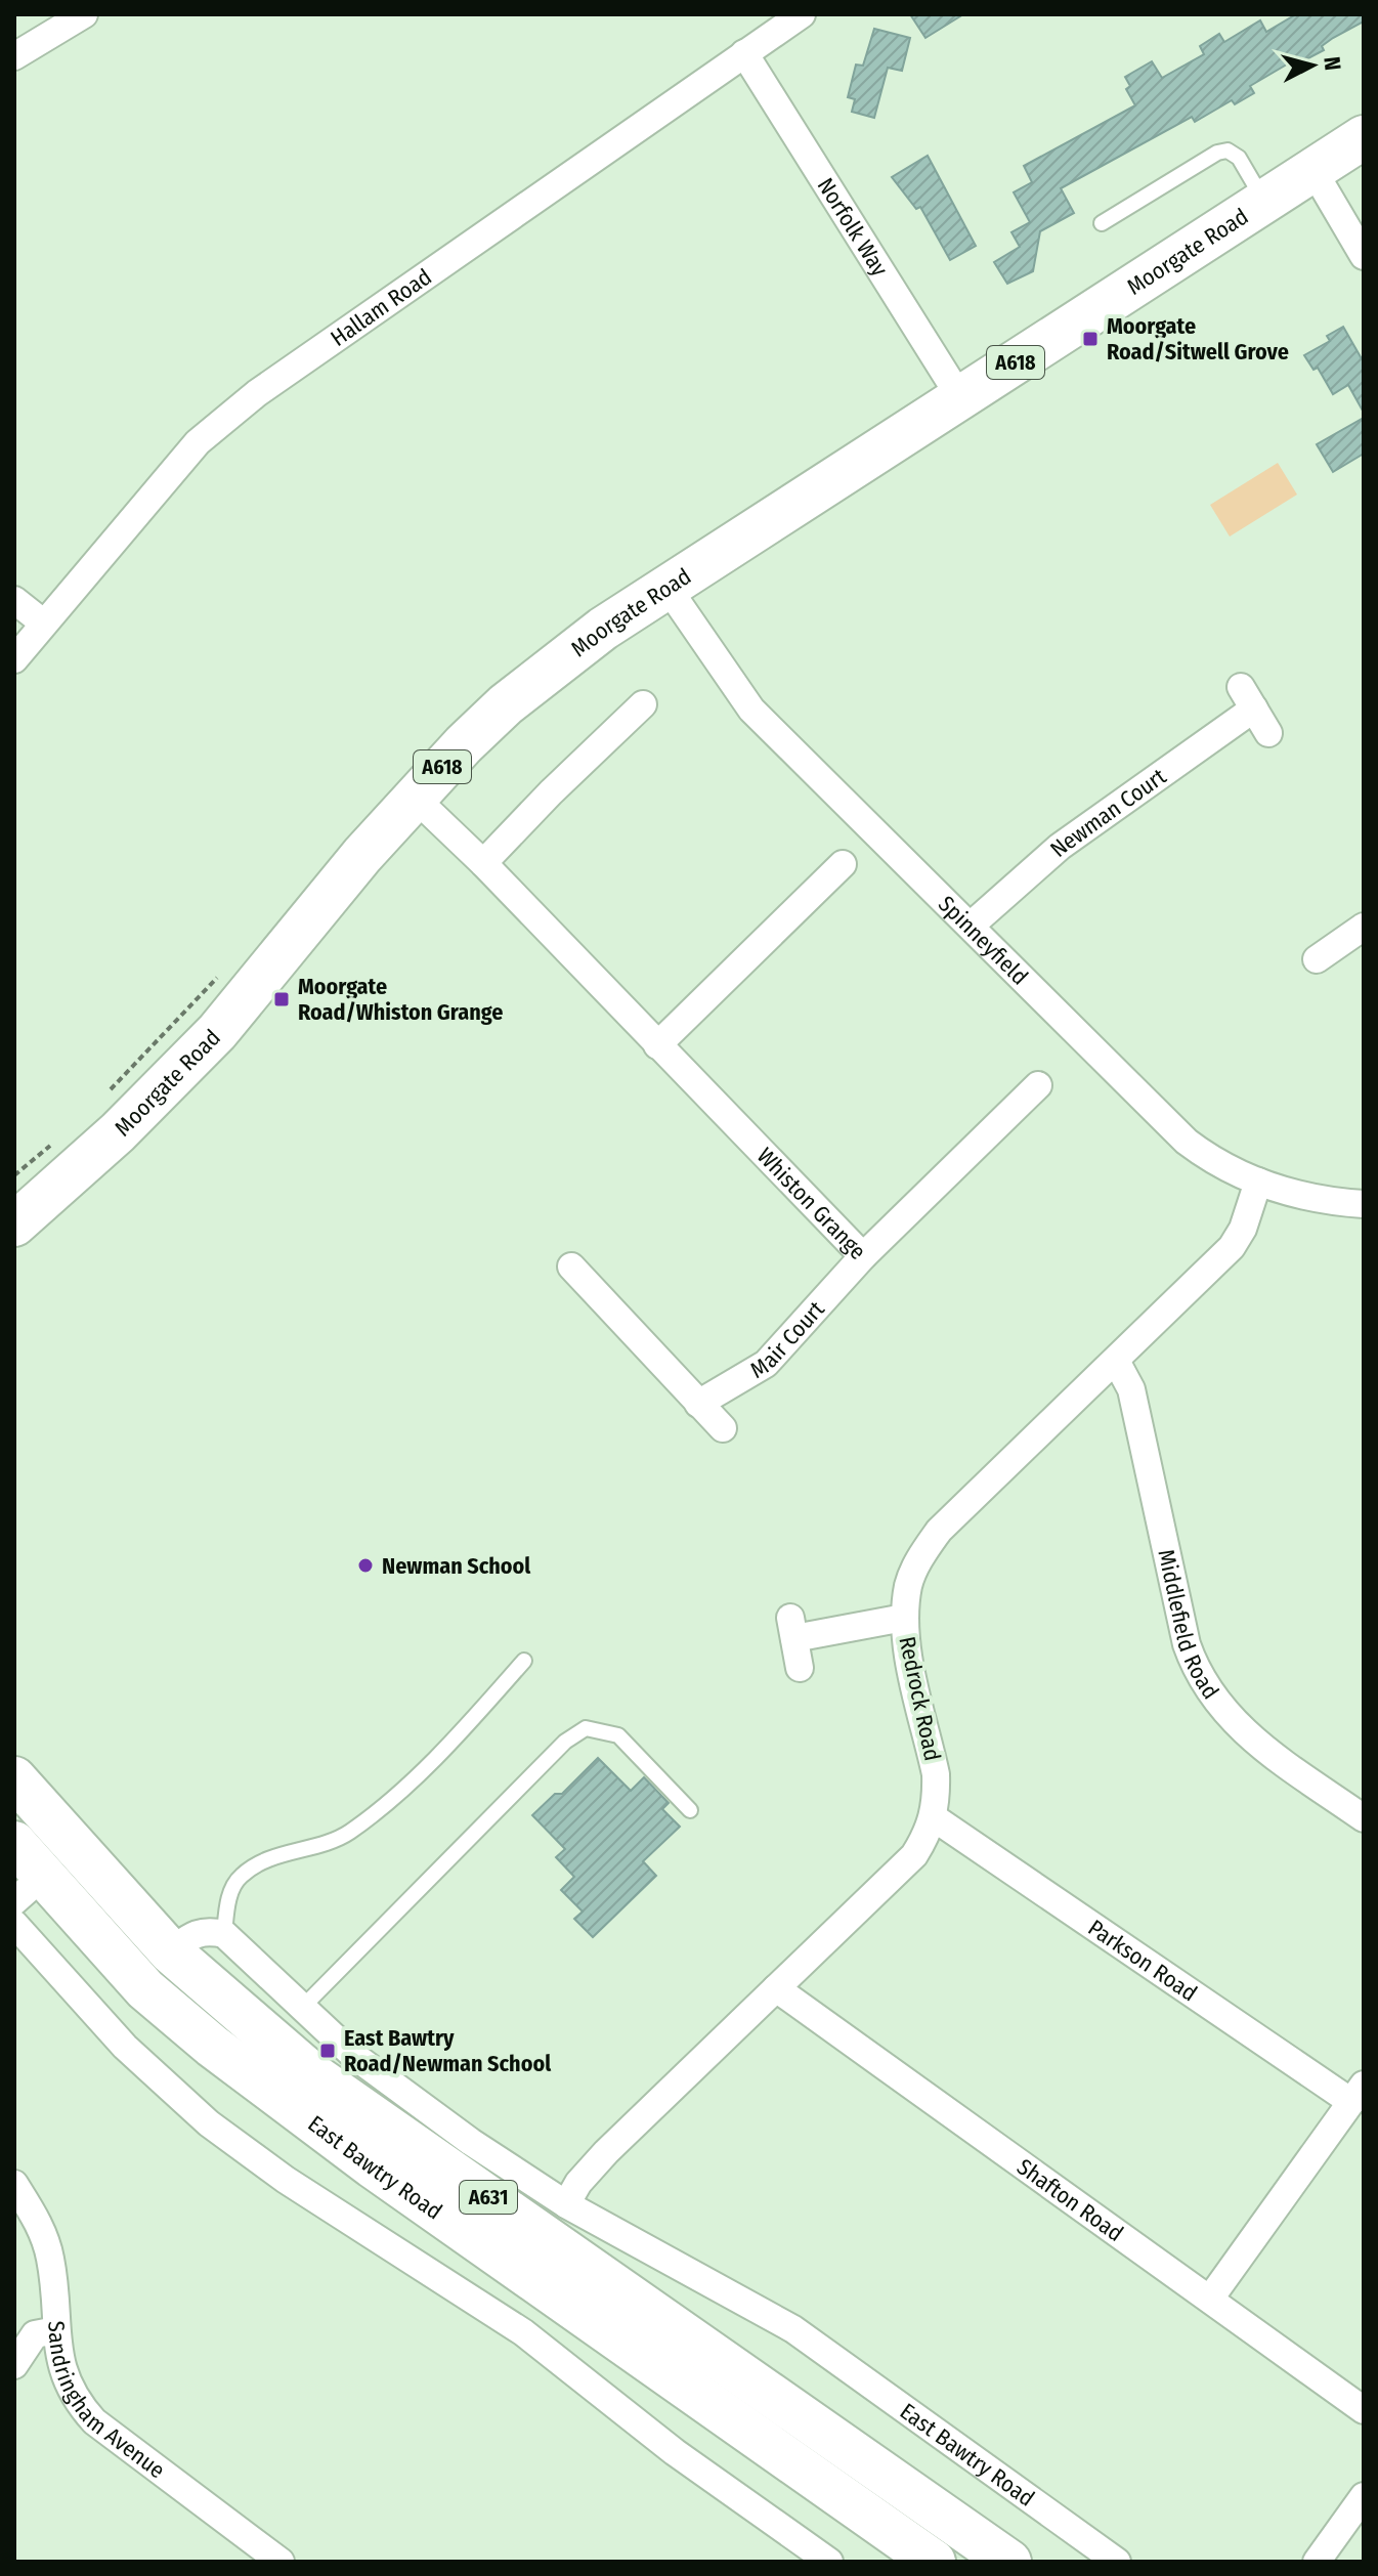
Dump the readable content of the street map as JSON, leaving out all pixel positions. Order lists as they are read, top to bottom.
{
  "streets": {
    "main road": [
      "Moorgate Road",
      "A618",
      "East Bawtry Road",
      "A631"
    ],
    "street": [
      "Norfolk Way",
      "Hallam Road",
      "Newman Court",
      "Spinneyfield",
      "Whiston Grange",
      "Mair Court",
      "Middlefield Road",
      "Redrock Road",
      "Parkson Road",
      "Shafton Road",
      "Sandringham Avenue"
    ]
  },
  "crossings": [
    ["Norfolk Way", "Moorgate Road"],
    ["Norfolk Way", "Hallam Road"],
    ["Moorgate Road", "Spinneyfield"],
    ["Moorgate Road", "Whiston Grange"],
    ["Newman Court", "Spinneyfield"],
    ["Spinneyfield", "Redrock Road"],
    ["Whiston Grange", "Mair Court"],
    ["Middlefield Road", "Redrock Road"],
    ["Redrock Road", "Parkson Road"],
    ["Redrock Road", "East Bawtry Road"],
    ["Redrock Road", "Shafton Road"]
  ],
  "places": {
    "transit": ["Moorgate Road/Sitwell Grove", "Moorgate Road/Whiston Grange", "East Bawtry Road/Newman School"],
    "other": ["Newman School"]
  },
  "north": "right"
}
